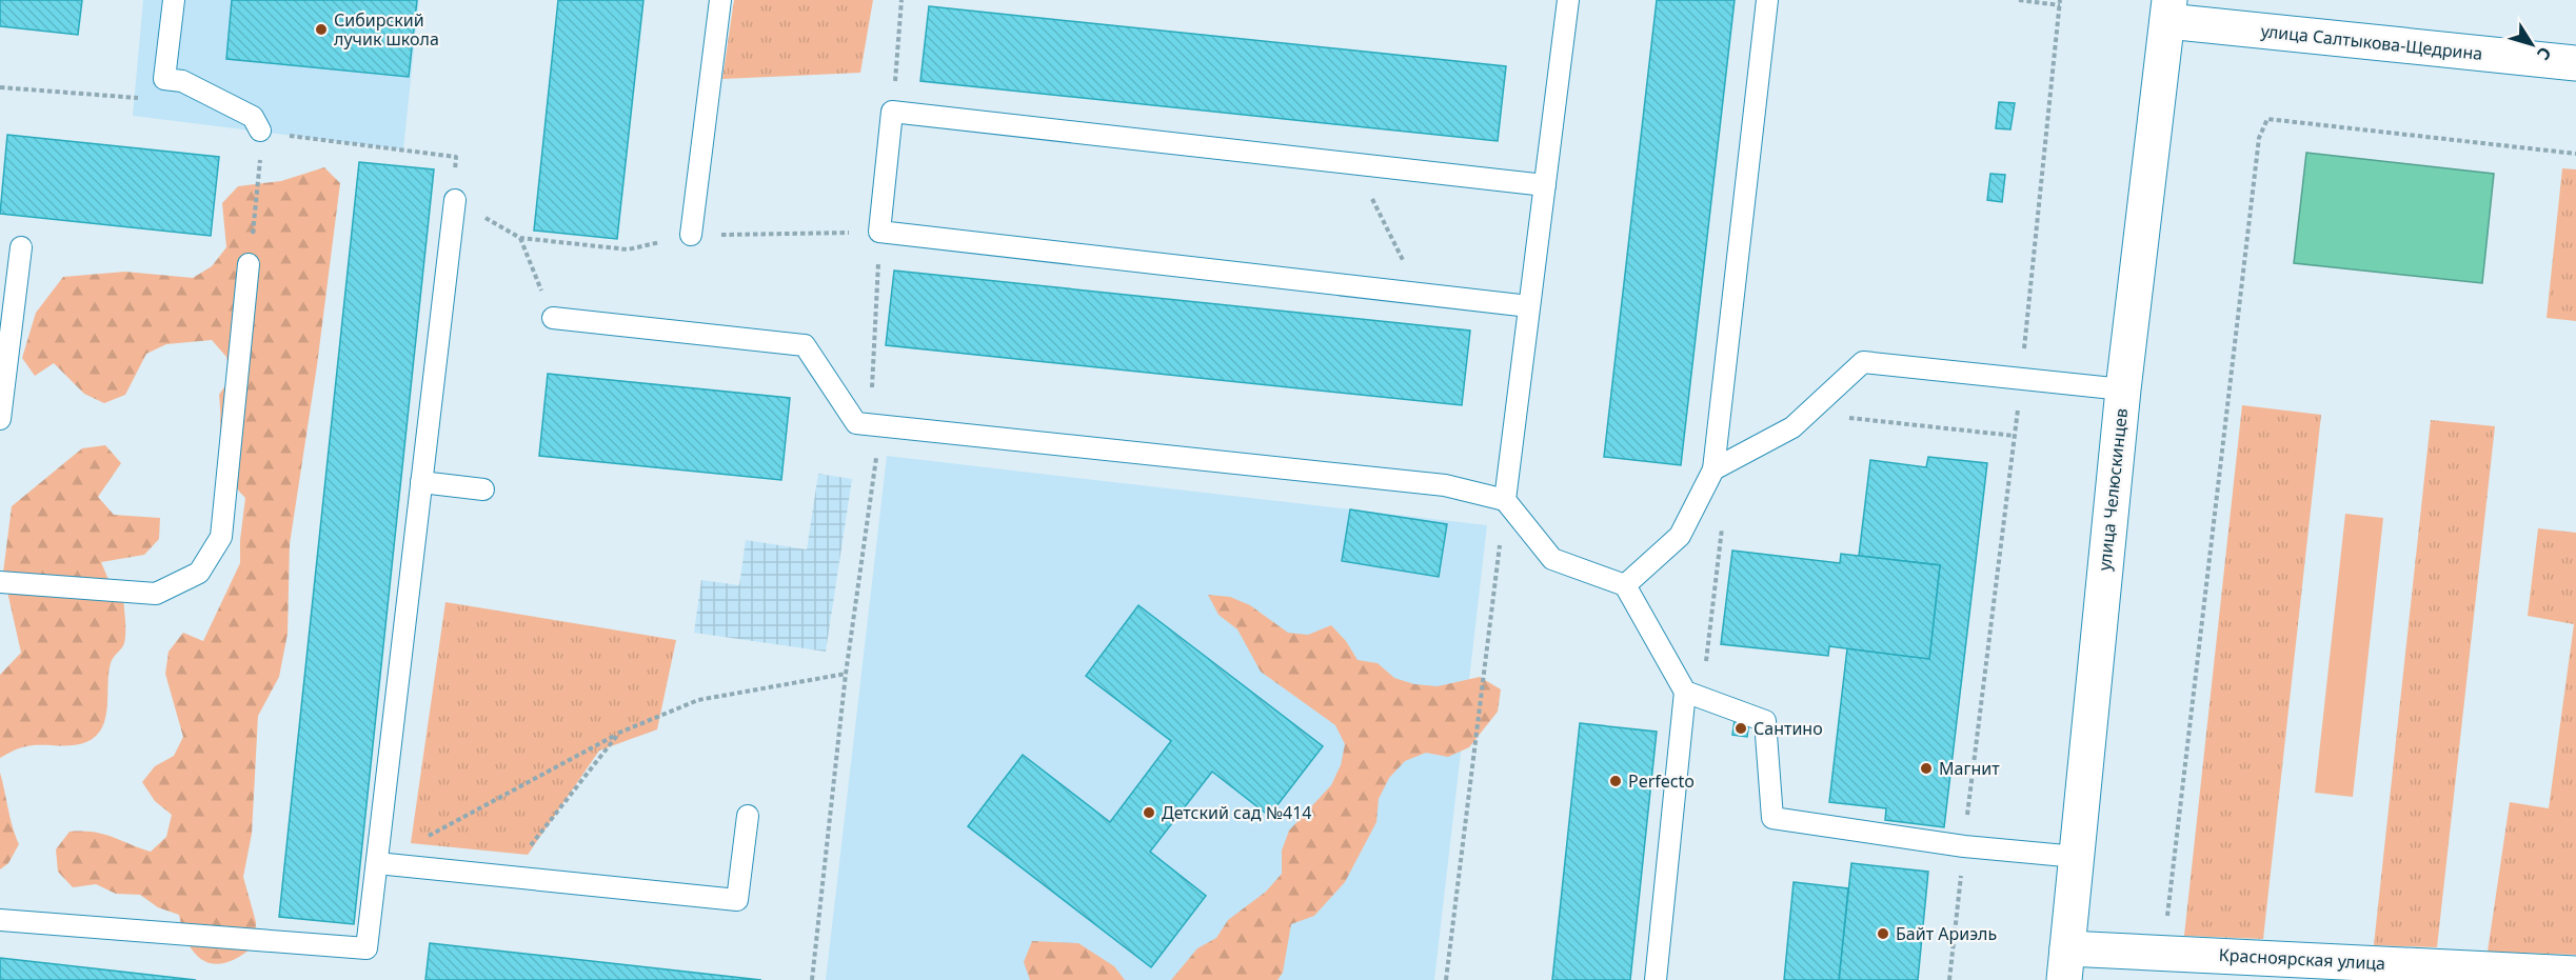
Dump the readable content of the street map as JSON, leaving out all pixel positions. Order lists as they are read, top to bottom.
{
  "streets": {
    "main road": ["улица Салтыкова-Щедрина", "улица Челюскинцев", "Красноярская улица"]
  },
  "crossings": [
    ["улица Салтыкова-Щедрина", "улица Челюскинцев"],
    ["улица Челюскинцев", "Красноярская улица"]
  ],
  "places": [
    "Сибирский лучик школа",
    "Сантино",
    "Магнит",
    "Perfecto",
    "Детский сад №414",
    "Байт Ариэль"
  ],
  "north": "bottom right"
}
